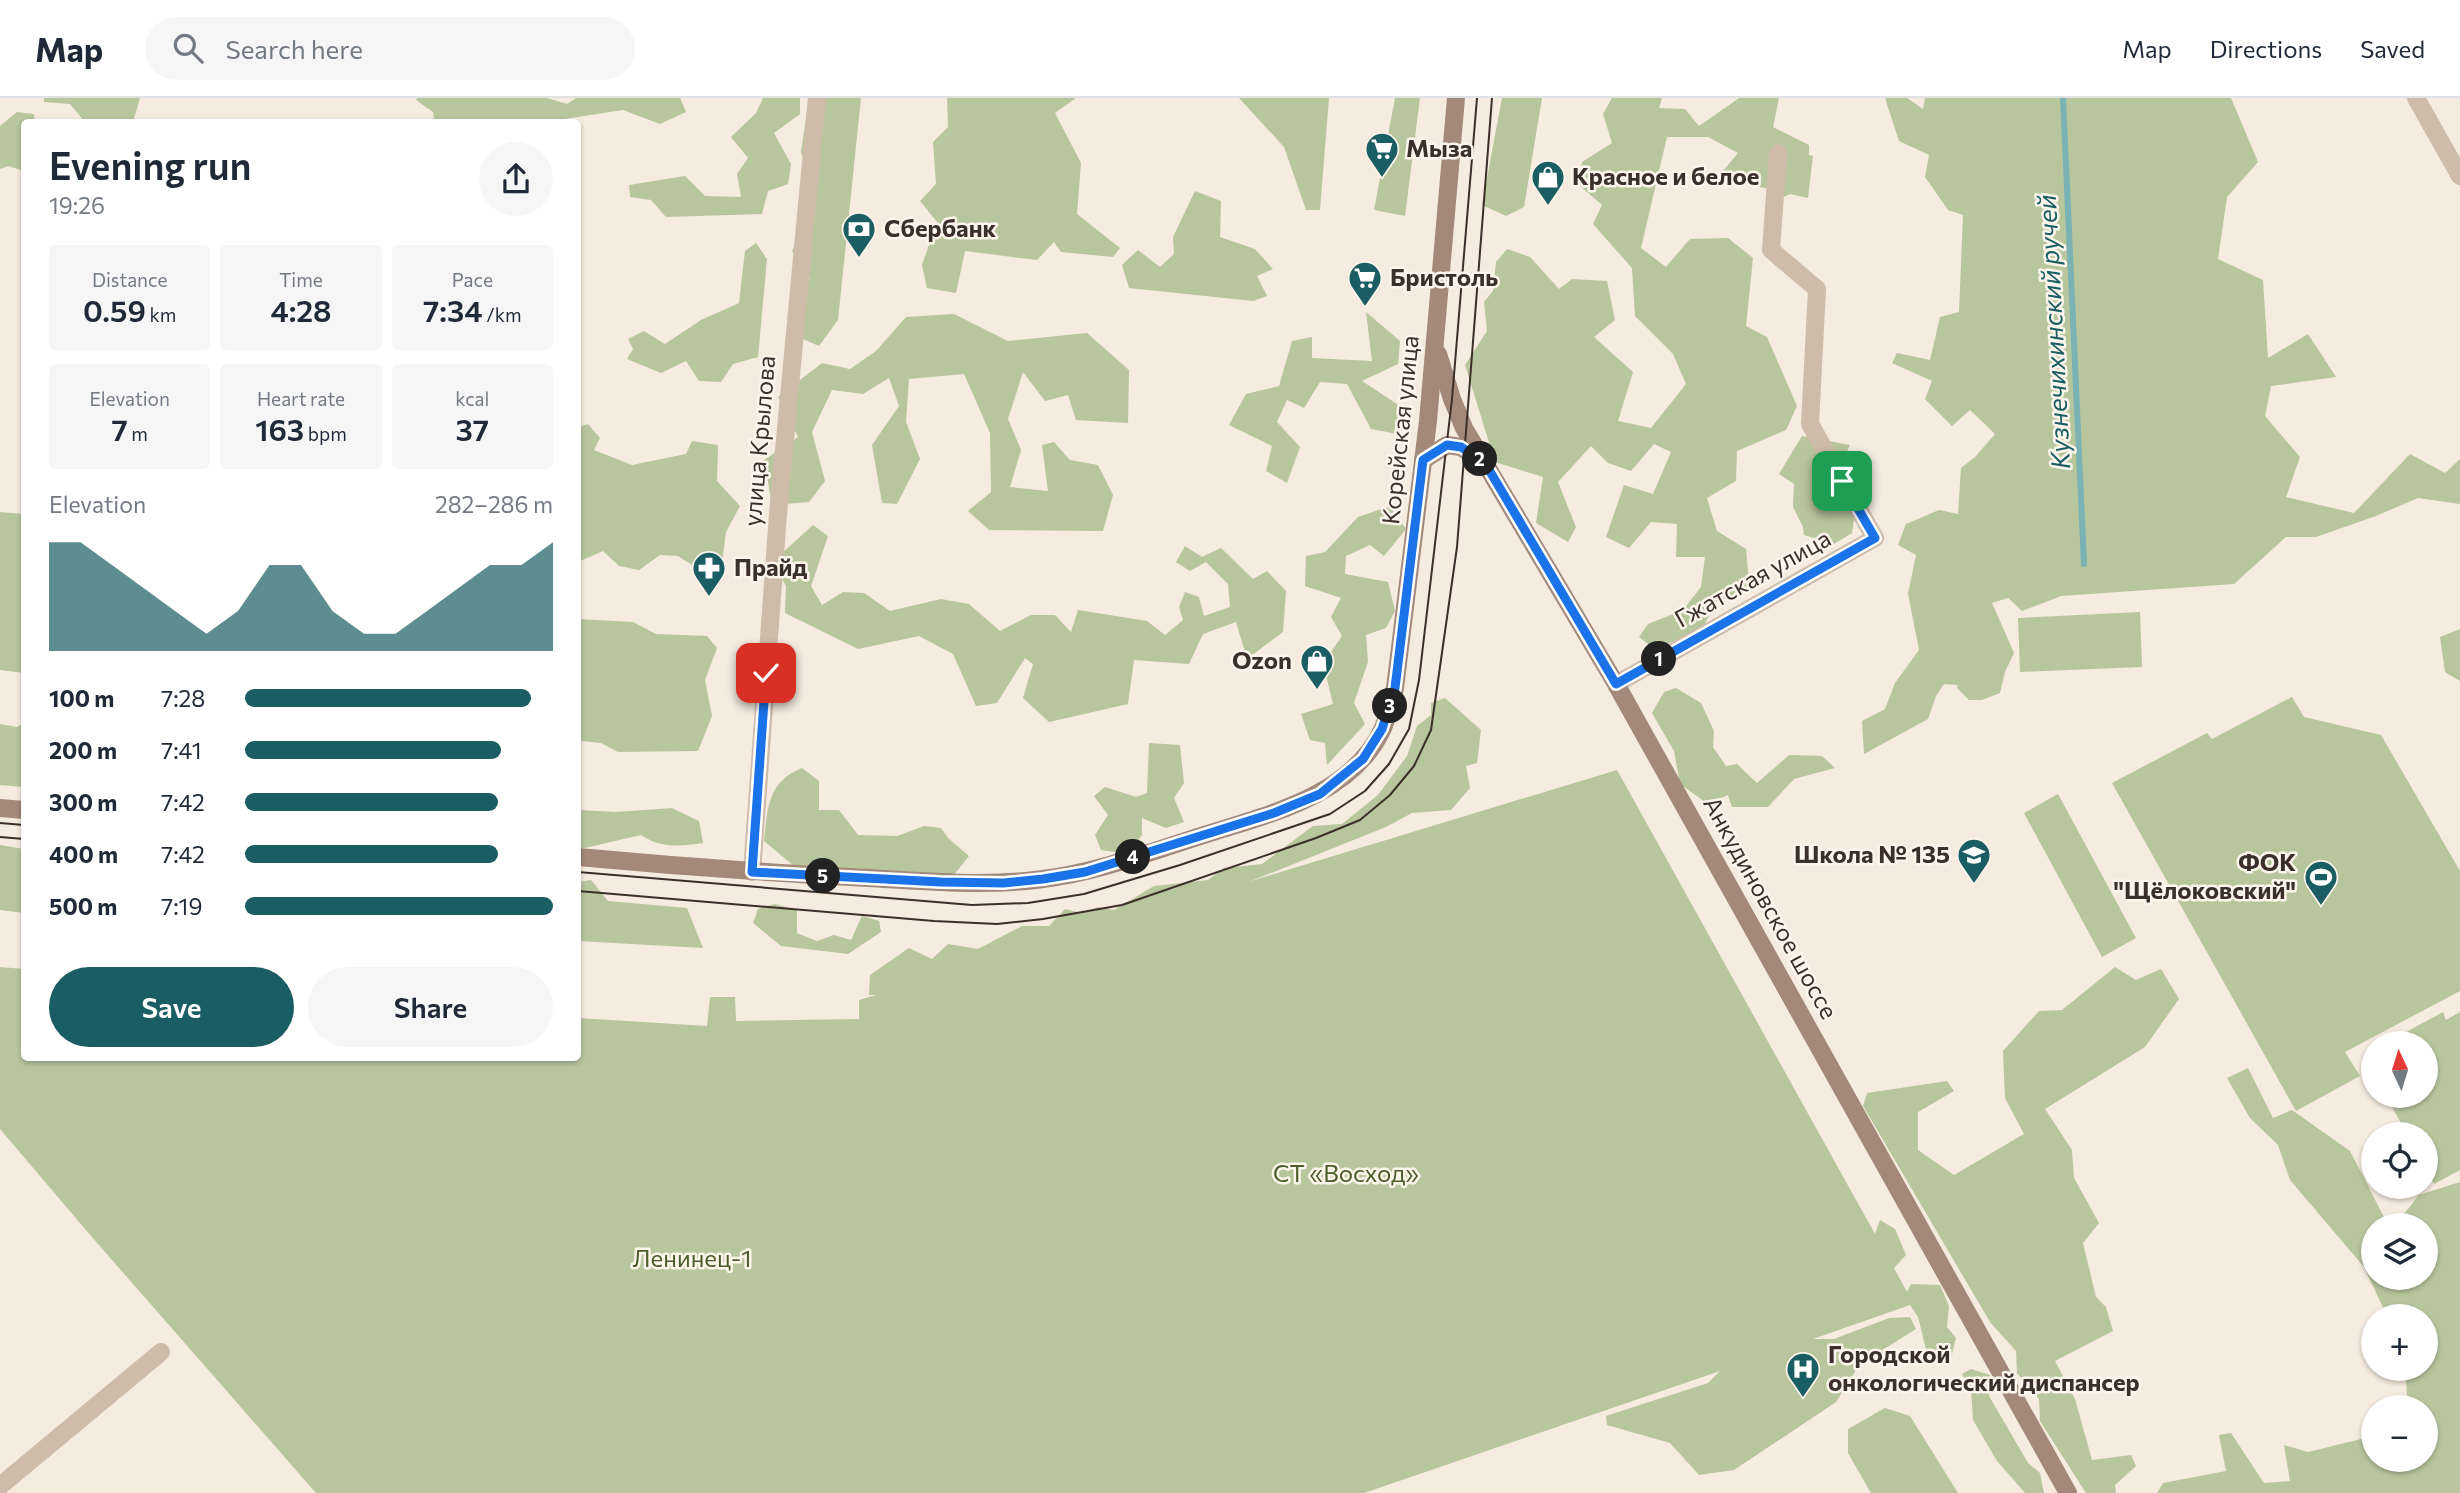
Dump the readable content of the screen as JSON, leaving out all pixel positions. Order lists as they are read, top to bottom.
{
  "streets": {
    "street": [
      "Корейская улица",
      "улица Крылова",
      "Гжатская улица",
      "Анкудиновское шоссе"
    ]
  },
  "crossings": [
    ["Корейская улица", "улица Крылова"],
    ["Корейская улица", "Анкудиновское шоссе"],
    ["Гжатская улица", "Анкудиновское шоссе"]
  ],
  "water": ["Кузнечихинский ручей"],
  "parks": ["СТ «Восход»", "Ленинец-1"],
  "places": {
    "supermarket": ["Мыза", "Бристоль"],
    "shop": ["Красное и белое", "Ozon"],
    "bank": ["Сбербанк"],
    "pharmacy": ["Прайд"],
    "school or university": ["Школа № 135"],
    "sports": ["ФОК \"Щёлоковский\""],
    "hospital": ["Городской онкологический диспансер"]
  },
  "north": "top",
  "page": {
    "header": "Map",
    "search": "Search here",
    "nav": ["Map", "Directions", "Saved"],
    "heading": ["Evening run", "19:26"],
    "stats": [
      ["Distance", "0.59 km"],
      ["Time", "4:28"],
      ["Pace", "7:34 /km"],
      ["Elevation", "7 m"],
      ["Heart rate", "163 bpm"],
      ["kcal", "37"]
    ],
    "pins": [
      "2",
      "1",
      "3",
      "4",
      "5"
    ],
    "chart": ["Elevation", "282–286 m"],
    "list": [
      {
        "name": "100 m",
        "note": "7:28"
      },
      {
        "name": "200 m",
        "note": "7:41"
      },
      {
        "name": "300 m",
        "note": "7:42"
      },
      {
        "name": "400 m",
        "note": "7:42"
      },
      {
        "name": "500 m",
        "note": "7:19"
      }
    ],
    "buttons": ["Save", "Share"],
    "map_buttons": ["+", "−"]
  }
}
